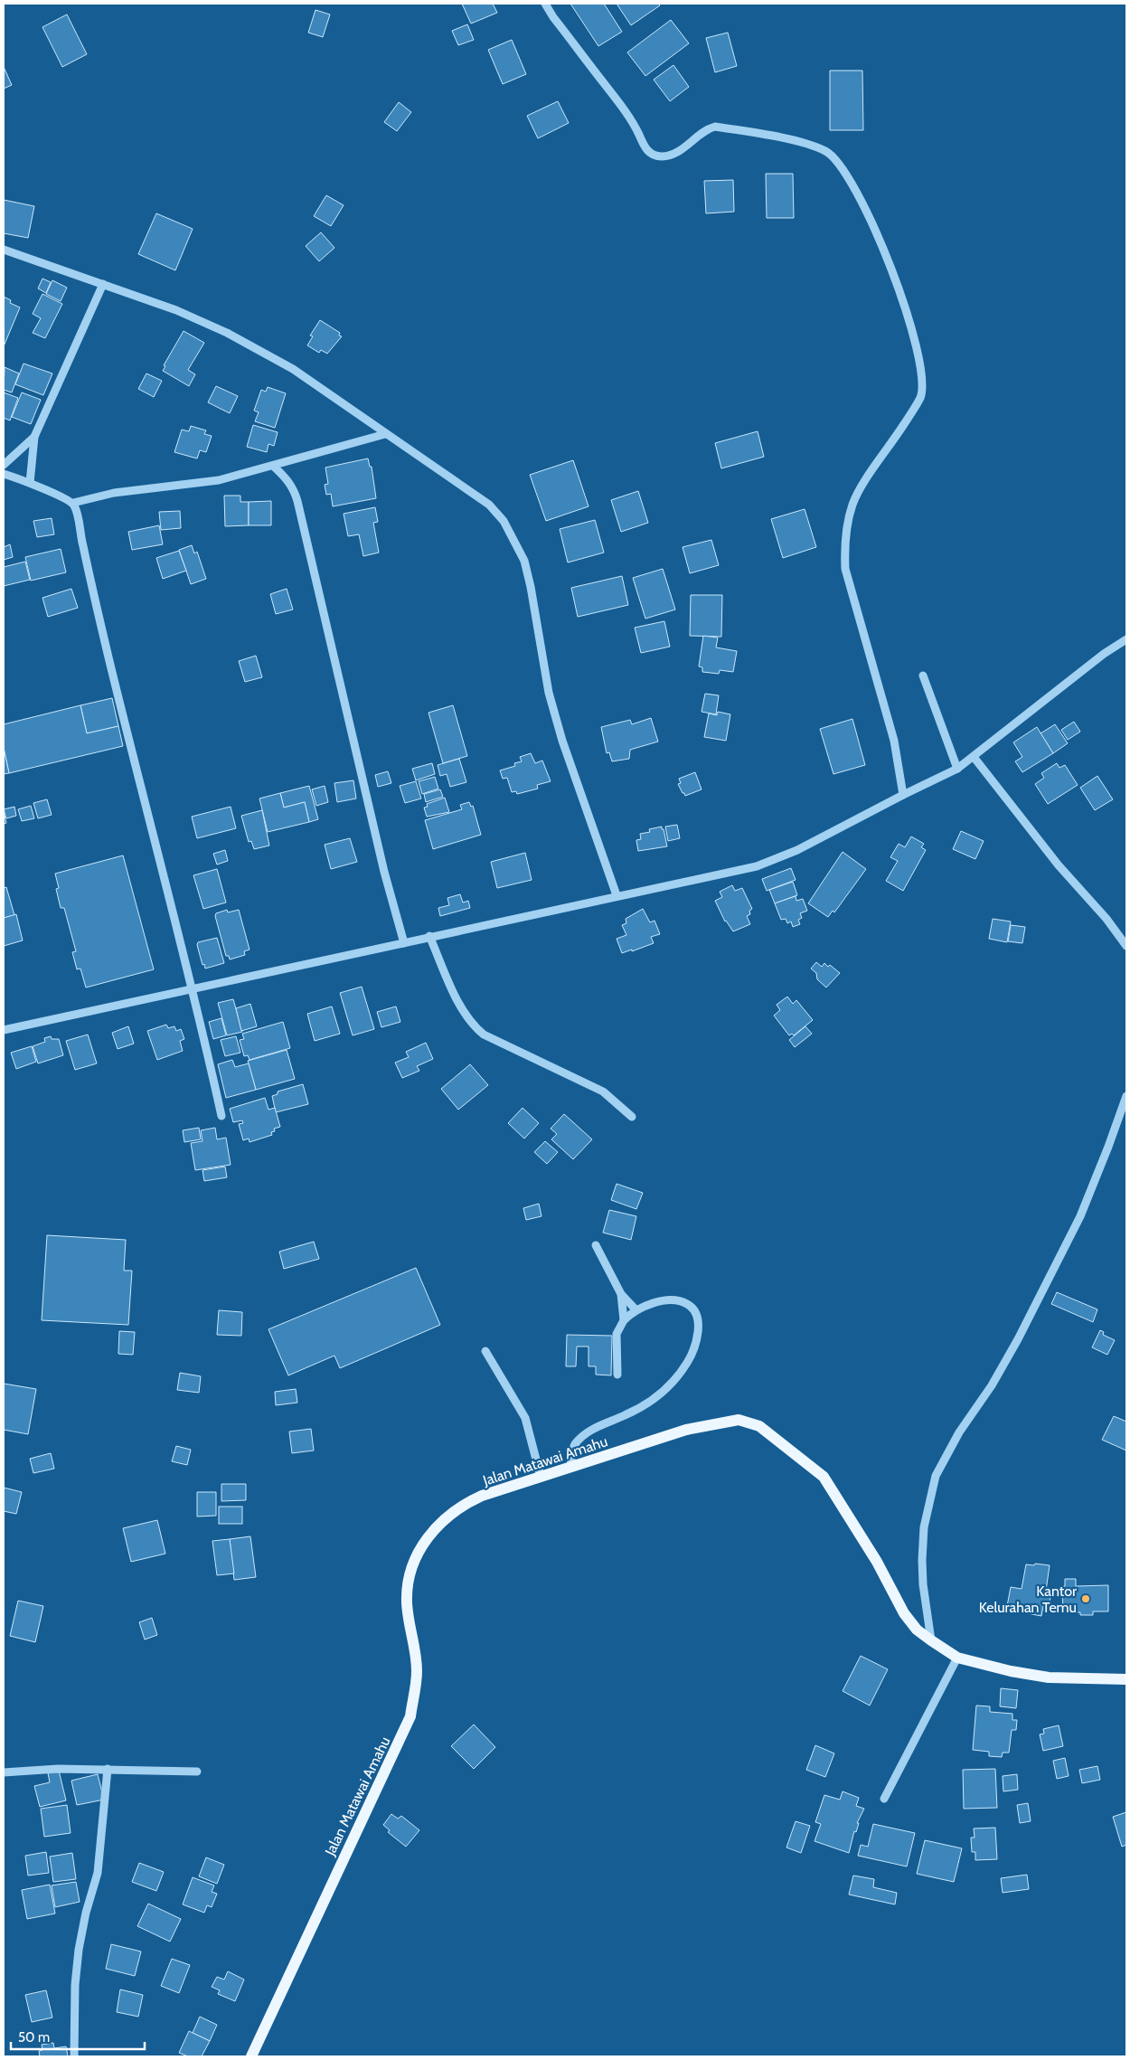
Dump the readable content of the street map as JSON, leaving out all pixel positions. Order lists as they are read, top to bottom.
{
  "streets": {
    "main road": ["Jalan Matawai Amahu"]
  },
  "places": ["Kantor Kelurahan Temu"],
  "scale_bar": "50 m"
}
